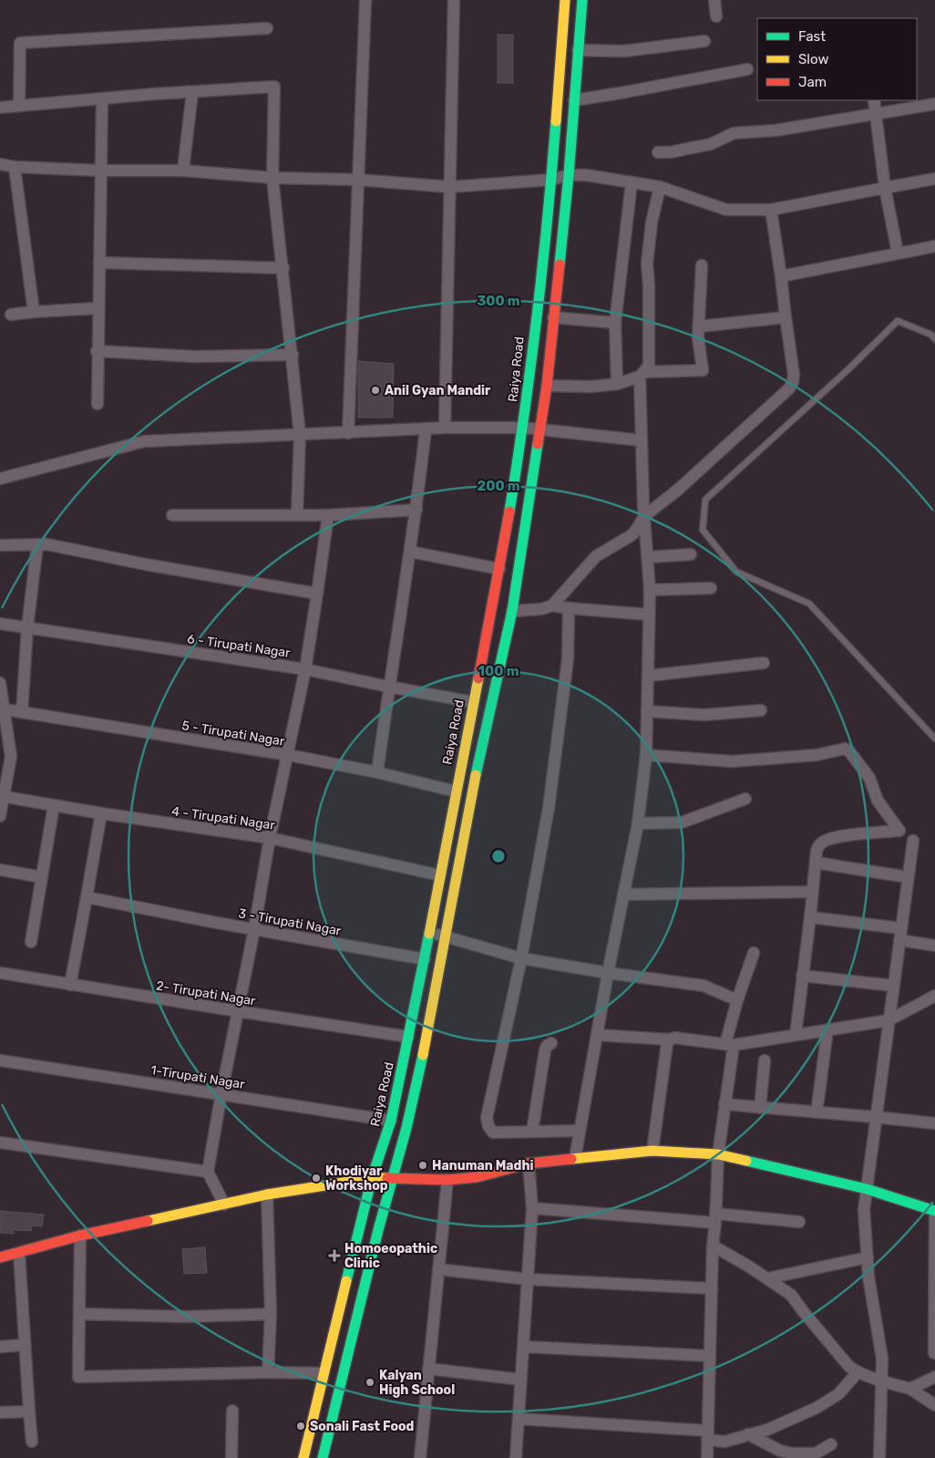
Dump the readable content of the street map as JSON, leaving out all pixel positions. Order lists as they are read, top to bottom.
{
  "streets": {
    "street": [
      "Raiya Road",
      "6 - Tirupati Nagar",
      "5 - Tirupati Nagar",
      "4 - Tirupati Nagar",
      "3 - Tirupati Nagar",
      "2- Tirupati Nagar",
      "1-Tirupati Nagar"
    ]
  },
  "crossings": [
    ["Raiya Road", "6 - Tirupati Nagar"],
    ["Raiya Road", "5 - Tirupati Nagar"],
    ["Raiya Road", "4 - Tirupati Nagar"],
    ["Raiya Road", "3 - Tirupati Nagar"],
    ["Raiya Road", "2- Tirupati Nagar"],
    ["Raiya Road", "1-Tirupati Nagar"]
  ],
  "places": {
    "other": [
      "Anil Gyan Mandir",
      "Hanuman Madhi",
      "Khodiyar Workshop",
      "Kalyan High School",
      "Sonali Fast Food"
    ],
    "health": ["Homoeopathic Clinic"]
  },
  "legend": ["Fast", "Slow", "Jam"],
  "rings": ["300 m", "200 m", "100 m"]
}
